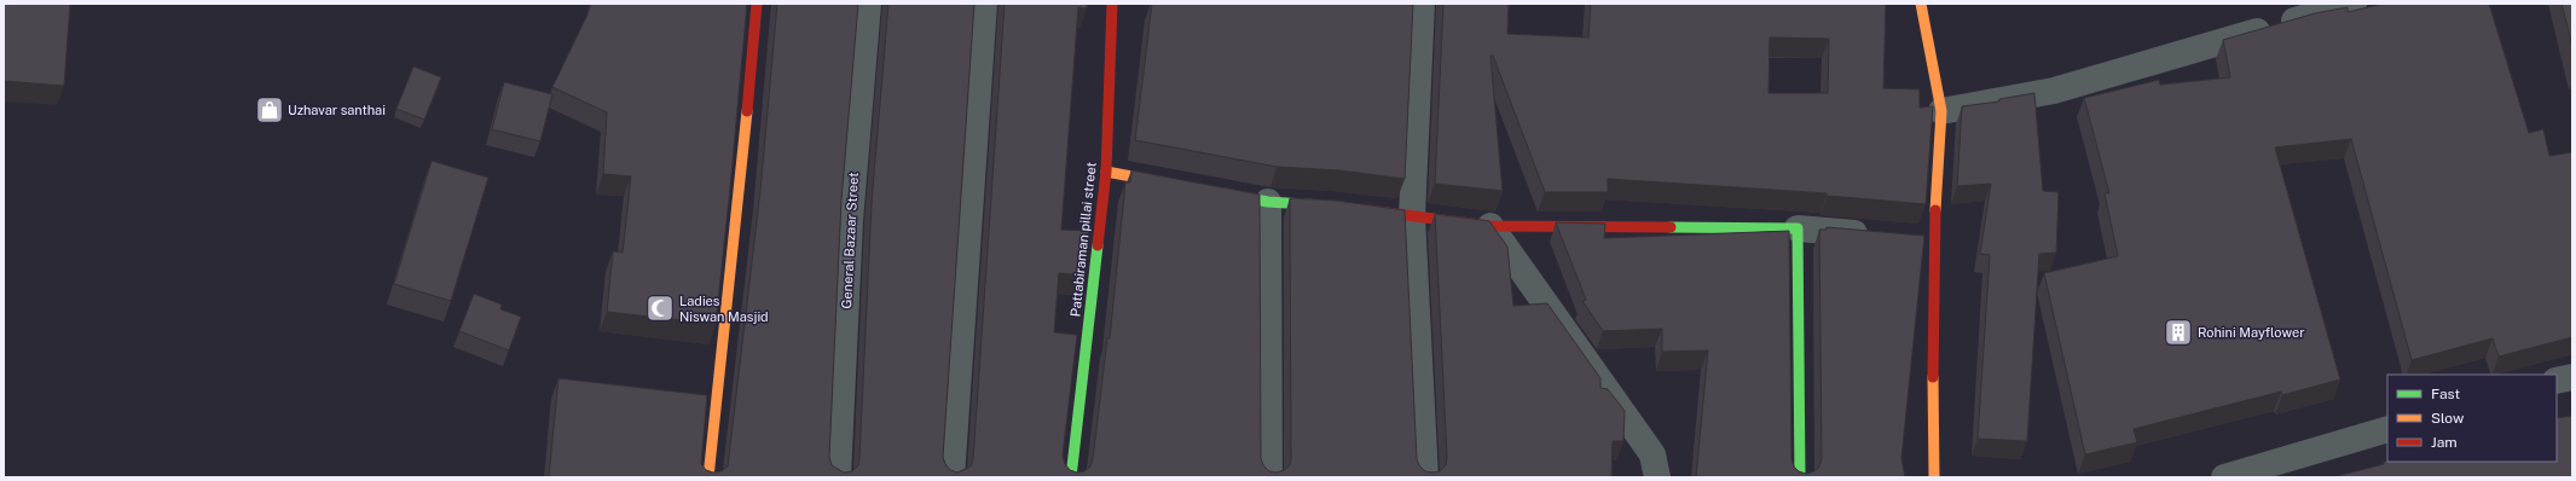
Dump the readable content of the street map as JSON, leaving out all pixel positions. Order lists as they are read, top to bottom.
{
  "streets": {
    "street": ["Pattabiraman pillai street", "General Bazaar Street"]
  },
  "places": {
    "shop": ["Uzhavar santhai"],
    "mosque": ["Ladies Niswan Masjid"],
    "building": ["Rohini Mayflower"]
  },
  "legend": ["Fast", "Slow", "Jam"]
}
